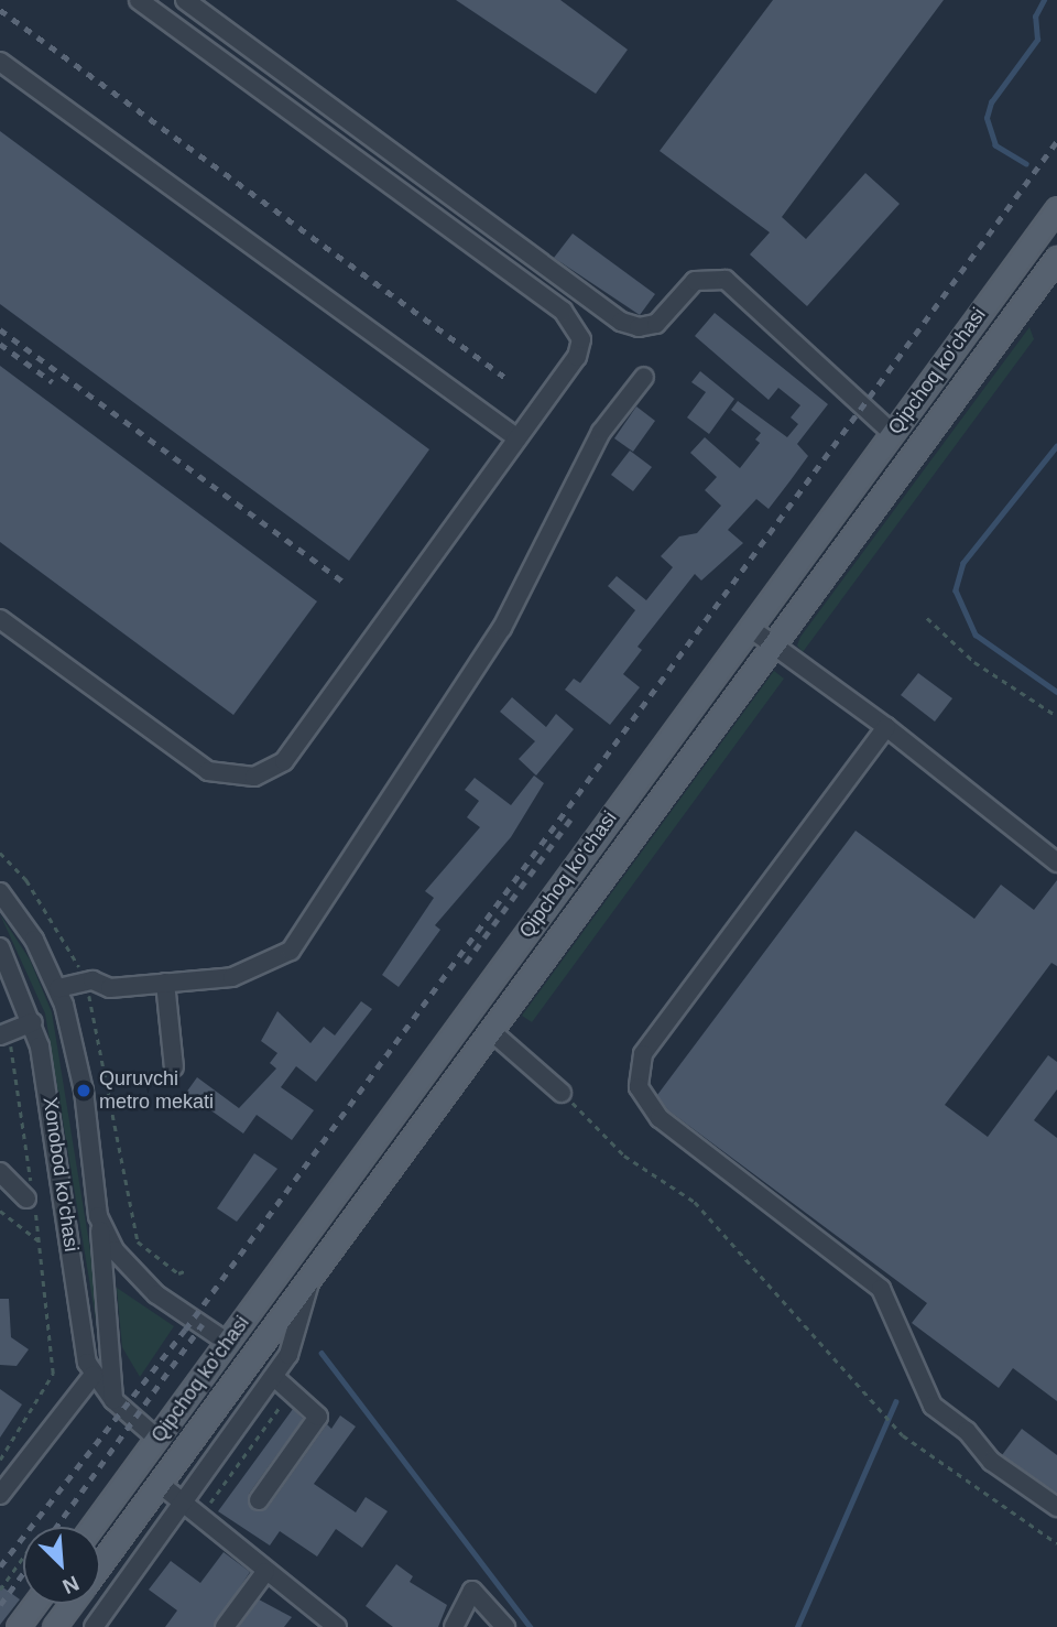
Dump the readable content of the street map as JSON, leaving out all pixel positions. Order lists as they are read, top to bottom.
{
  "streets": {
    "main road": ["Qipchoq ko'chasi"],
    "street": ["Xonobod ko'chasi"]
  },
  "crossings": [
    ["Qipchoq ko'chasi", "Xonobod ko'chasi"]
  ],
  "places": ["Quruvchi metro mekati"],
  "north": "bottom right"
}
